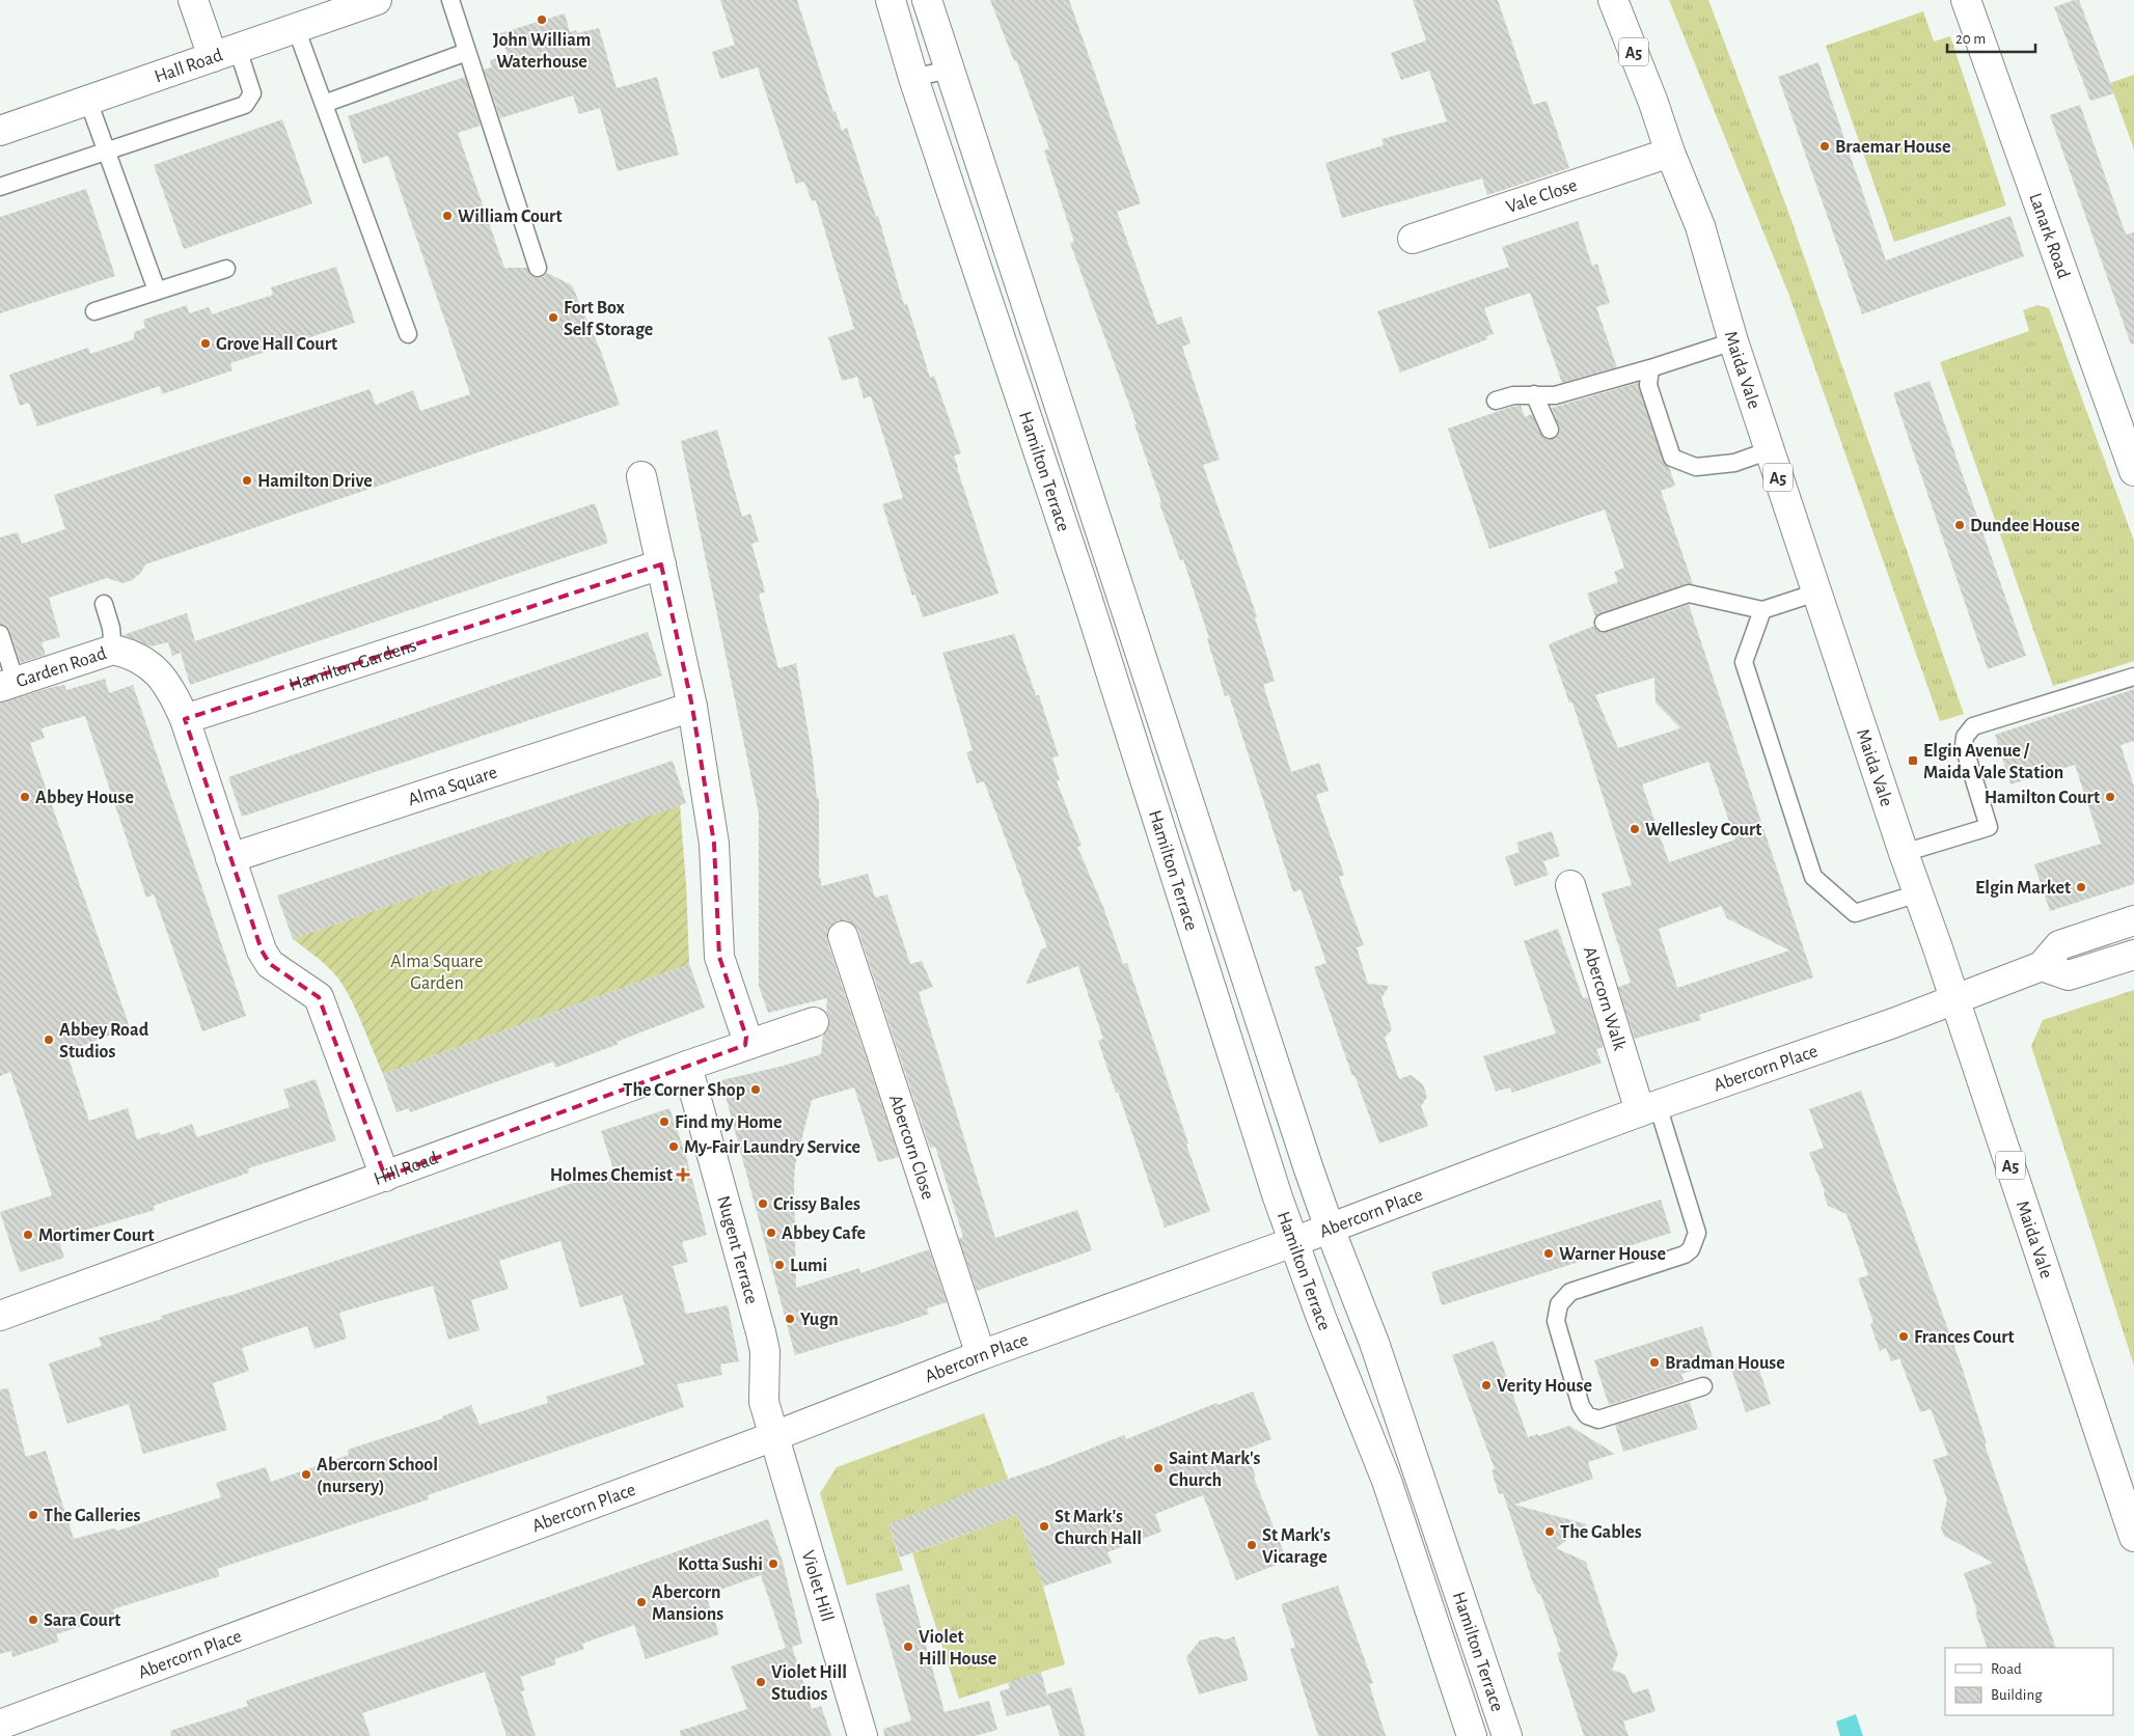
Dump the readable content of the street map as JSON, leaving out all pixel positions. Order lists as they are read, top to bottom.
{
  "streets": {
    "street": [
      "A5",
      "Hall Road",
      "Vale Close",
      "Lanark Road",
      "Maida Vale",
      "Hamilton Terrace",
      "Hamilton Gardens",
      "Garden Road",
      "Alma Square",
      "Abercorn Walk",
      "Abercorn Place",
      "Abercorn Close",
      "Hill Road",
      "Nugent Terrace",
      "Violet Hill"
    ]
  },
  "crossings": [
    ["Vale Close", "Maida Vale"],
    ["Maida Vale", "Abercorn Place"],
    ["Hamilton Terrace", "Abercorn Place"],
    ["Hamilton Gardens", "Garden Road"],
    ["Abercorn Walk", "Abercorn Place"],
    ["Abercorn Place", "Abercorn Close"],
    ["Abercorn Place", "Nugent Terrace"],
    ["Abercorn Place", "Violet Hill"],
    ["Hill Road", "Nugent Terrace"],
    ["Nugent Terrace", "Violet Hill"]
  ],
  "parks": ["Alma Square Garden"],
  "places": {
    "other": [
      "John William Waterhouse",
      "Braemar House",
      "William Court",
      "Fort Box Self Storage",
      "Grove Hall Court",
      "Hamilton Drive",
      "Dundee House",
      "Abbey House",
      "Hamilton Court",
      "Wellesley Court",
      "Elgin Market",
      "Abbey Road Studios",
      "The Corner Shop",
      "Find my Home",
      "My-Fair Laundry Service",
      "Crissy Bales",
      "Abbey Cafe",
      "Mortimer Court",
      "Warner House",
      "Lumi",
      "Yugn",
      "Frances Court",
      "Bradman House",
      "Verity House",
      "Saint Mark's Church",
      "Abercorn School (nursery)",
      "The Galleries",
      "St Mark's Church Hall",
      "The Gables",
      "St Mark's Vicarage",
      "Kotta Sushi",
      "Abercorn Mansions",
      "Sara Court",
      "Violet Hill House",
      "Violet Hill Studios"
    ],
    "transit": ["Elgin Avenue / Maida Vale Station"],
    "health": ["Holmes Chemist"]
  },
  "legend": ["Road", "Building"],
  "scale_bar": "20 m"
}
